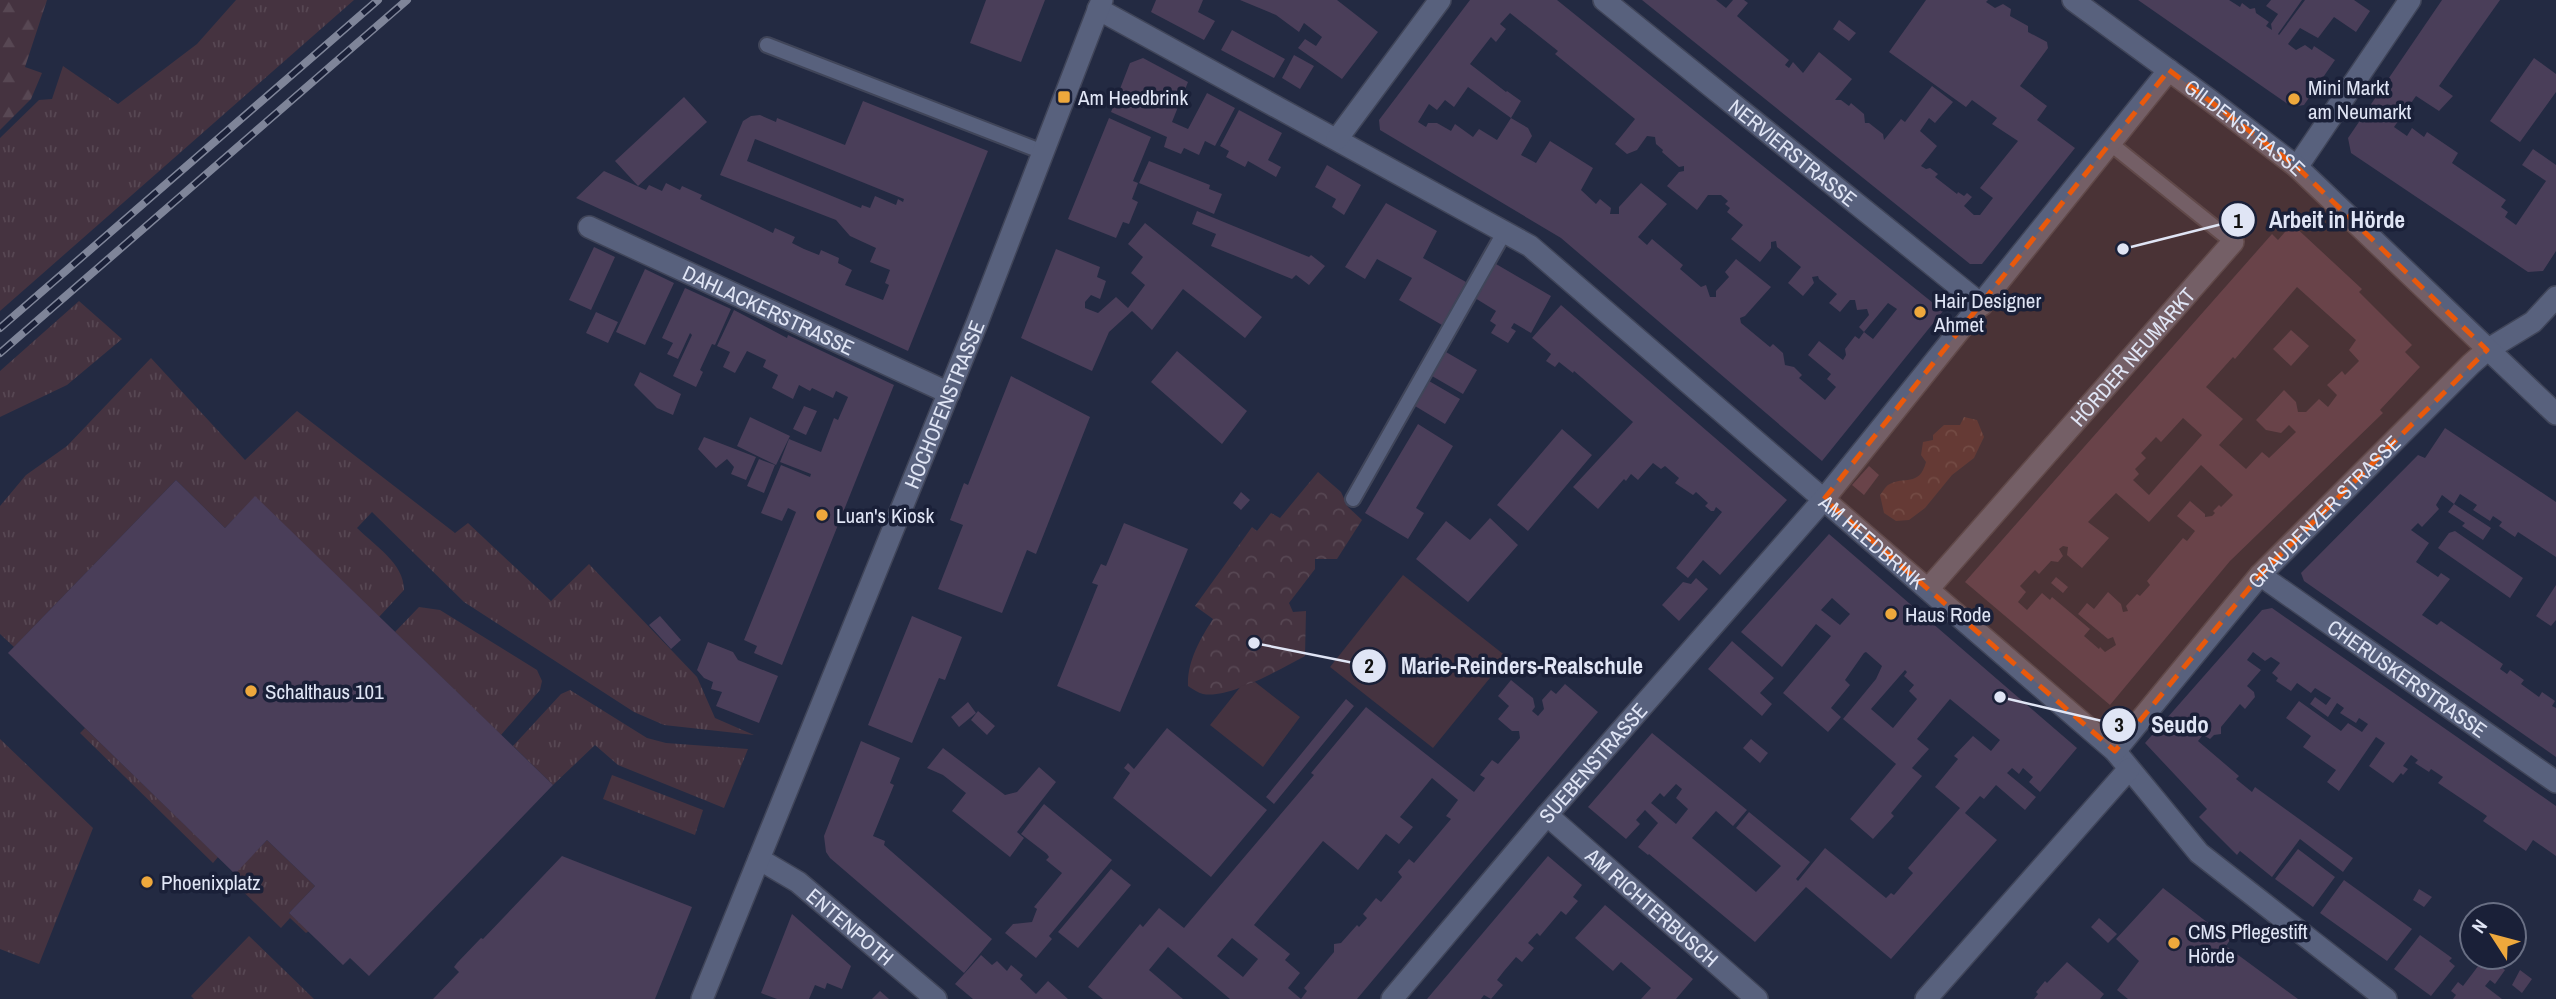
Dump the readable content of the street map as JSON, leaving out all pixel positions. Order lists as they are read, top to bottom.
{
  "streets": {
    "street": [
      "GILDENSTRASSE",
      "NERVIERSTRASSE",
      "DAHLACKERSTRASSE",
      "HÖRDER NEUMARKT",
      "HOCHOFENSTRASSE",
      "GRAUDENZER STRASSE",
      "AM HEEDBRINK",
      "CHERUSKERSTRASSE",
      "SUEBENSTRASSE",
      "AM RICHTERBUSCH",
      "ENTENPOTH"
    ]
  },
  "crossings": [
    ["GILDENSTRASSE", "GRAUDENZER STRASSE"],
    ["DAHLACKERSTRASSE", "HOCHOFENSTRASSE"],
    ["HÖRDER NEUMARKT", "AM HEEDBRINK"],
    ["HOCHOFENSTRASSE", "AM HEEDBRINK"],
    ["HOCHOFENSTRASSE", "ENTENPOTH"],
    ["GRAUDENZER STRASSE", "AM HEEDBRINK"],
    ["GRAUDENZER STRASSE", "CHERUSKERSTRASSE"],
    ["AM HEEDBRINK", "SUEBENSTRASSE"],
    ["SUEBENSTRASSE", "AM RICHTERBUSCH"]
  ],
  "places": {
    "transit": ["Am Heedbrink"],
    "other": [
      "Mini Markt am Neumarkt",
      "Arbeit in Hörde",
      "Hair Designer Ahmet",
      "Luan's Kiosk",
      "Haus Rode",
      "Marie-Reinders-Realschule",
      "Schalthaus 101",
      "Seudo",
      "Phoenixplatz",
      "CMS Pflegestift Hörde"
    ]
  },
  "north": "top left"
}
